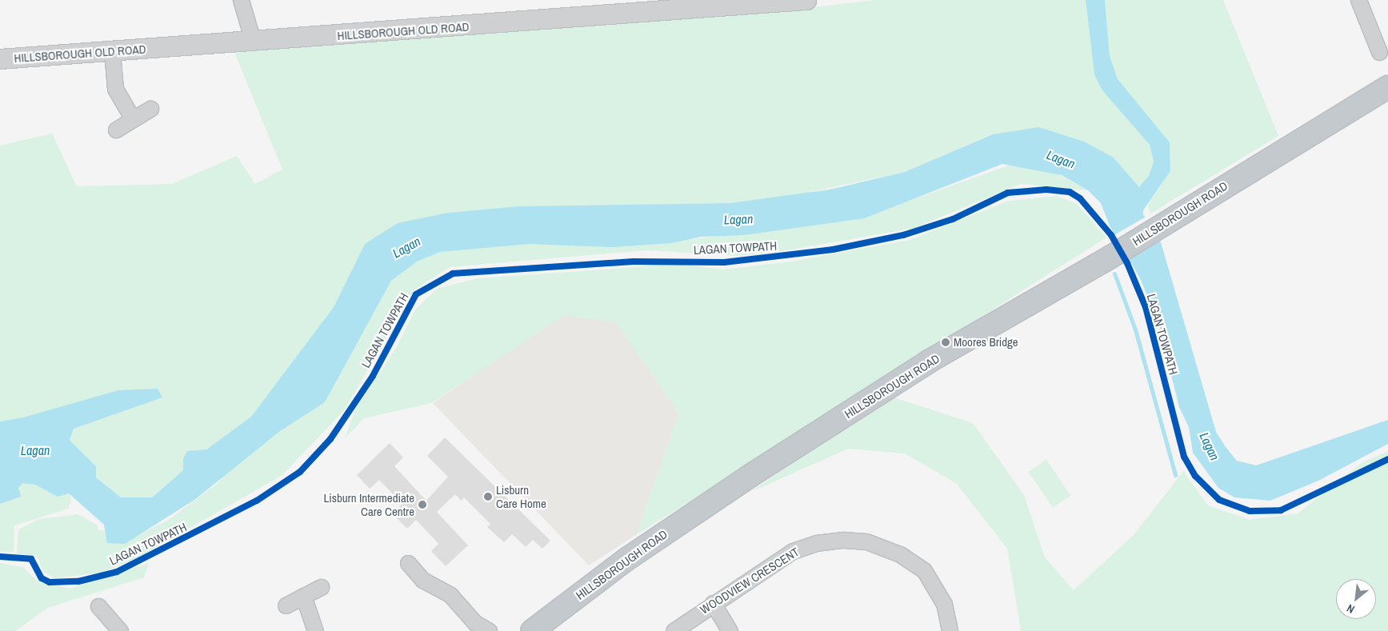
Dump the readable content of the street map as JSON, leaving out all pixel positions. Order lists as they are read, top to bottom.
{
  "streets": {
    "highway": ["HILLSBOROUGH ROAD"],
    "street": ["HILLSBOROUGH OLD ROAD", "WOODVIEW CRESCENT"],
    "cycle path": ["LAGAN TOWPATH"]
  },
  "water": ["Lagan"],
  "places": ["Moores Bridge", "Lisburn Care Home", "Lisburn Intermediate Care Centre"],
  "north": "bottom left"
}
